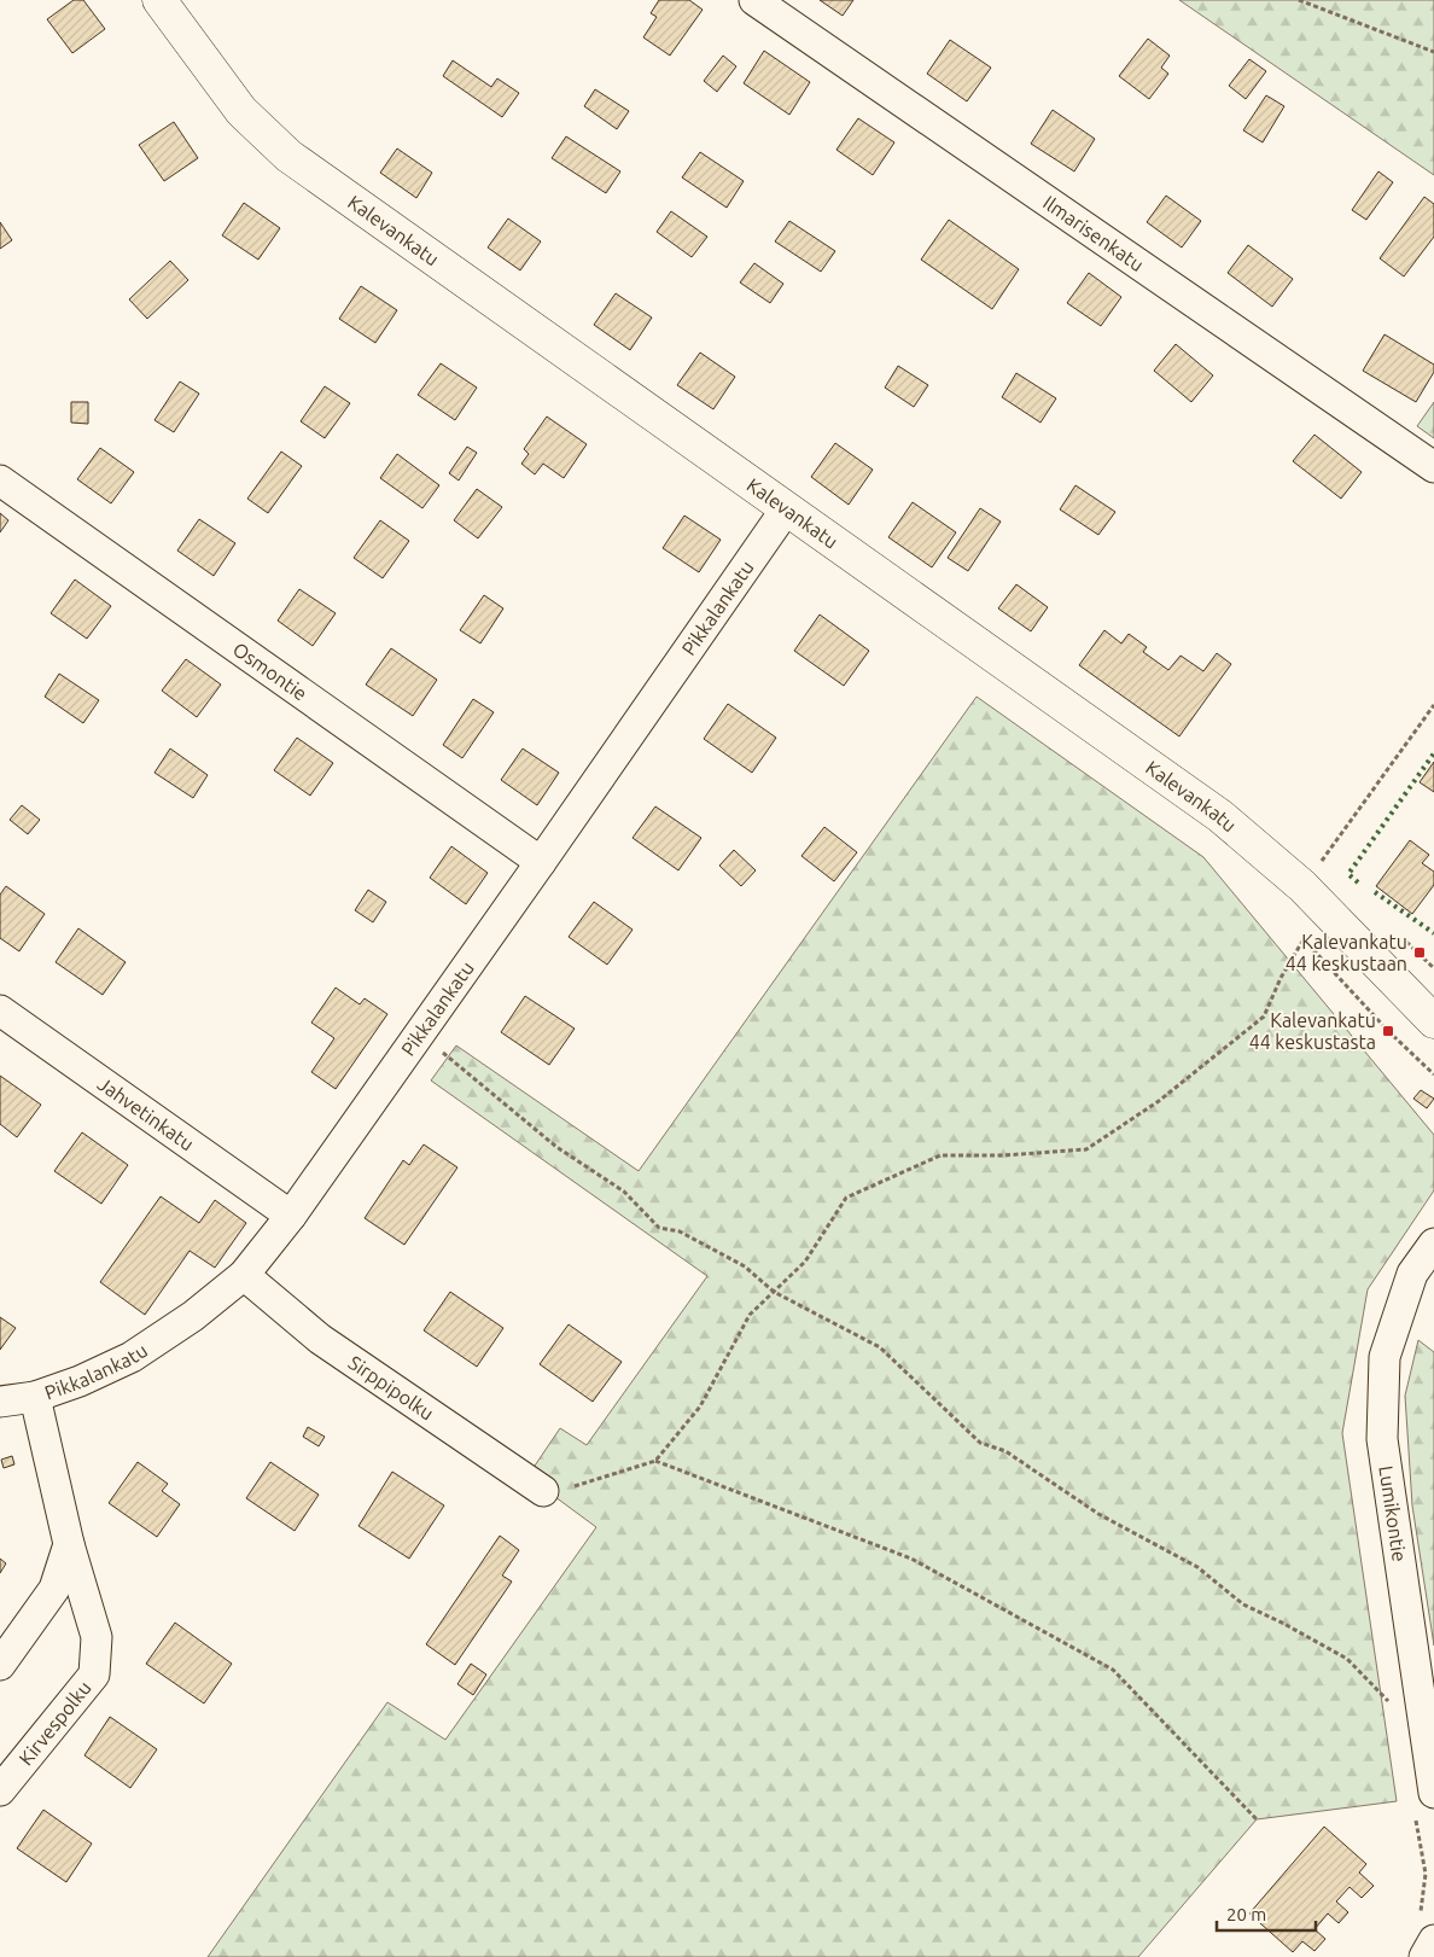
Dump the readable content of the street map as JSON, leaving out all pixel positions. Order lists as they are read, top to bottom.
{
  "streets": {
    "main road": ["Kalevankatu"],
    "street": [
      "Ilmarisenkatu",
      "Pikkalankatu",
      "Osmontie",
      "Jahvetinkatu",
      "Sirppipolku",
      "Lumikontie",
      "Kirvespolku"
    ]
  },
  "crossings": [
    ["Kalevankatu", "Pikkalankatu"],
    ["Pikkalankatu", "Osmontie"],
    ["Pikkalankatu", "Jahvetinkatu"],
    ["Pikkalankatu", "Sirppipolku"],
    ["Pikkalankatu", "Kirvespolku"]
  ],
  "places": {
    "transit": ["Kalevankatu 44 keskustaan", "Kalevankatu 44 keskustasta"]
  },
  "scale_bar": "20 m"
}
